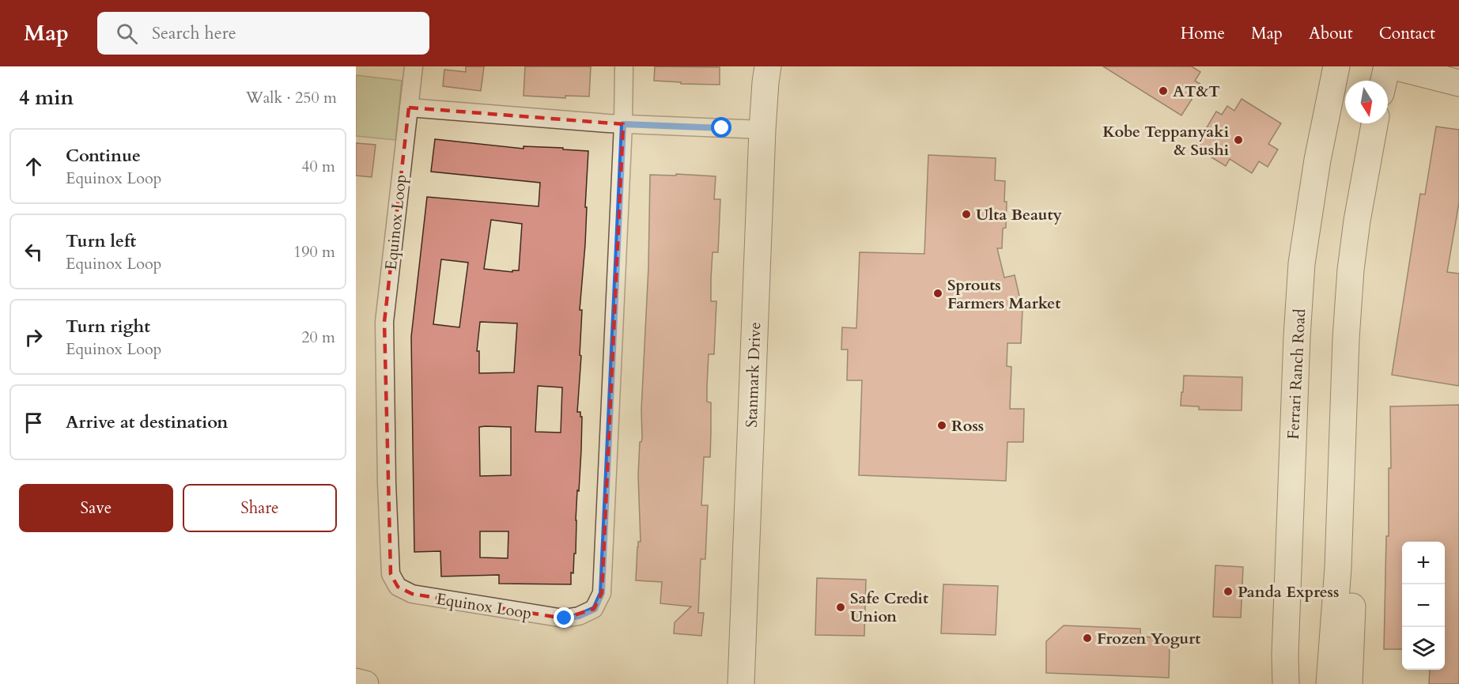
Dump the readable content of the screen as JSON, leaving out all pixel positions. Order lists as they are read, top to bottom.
{
  "streets": {
    "main road": ["Ferrari Ranch Road", "Stanmark Drive"],
    "street": ["Equinox Loop"]
  },
  "places": [
    "AT&T",
    "Kobe Teppanyaki & Sushi",
    "Ulta Beauty",
    "Sprouts Farmers Market",
    "Ross",
    "Panda Express",
    "Safe Credit Union",
    "Frozen Yogurt"
  ],
  "north": "bottom",
  "page": {
    "header": "Map",
    "search": "Search here",
    "nav": [
      "Home",
      "Map",
      "About",
      "Contact"
    ],
    "heading": ["4 min", "Walk · 250 m"],
    "list": [
      ["Continue", "Equinox Loop", "40 m"],
      ["Turn left", "Equinox Loop", "190 m"],
      ["Turn right", "Equinox Loop", "20 m"],
      "Arrive at destination"
    ],
    "buttons": ["Save", "Share"],
    "map_buttons": ["+", "−"]
  }
}
